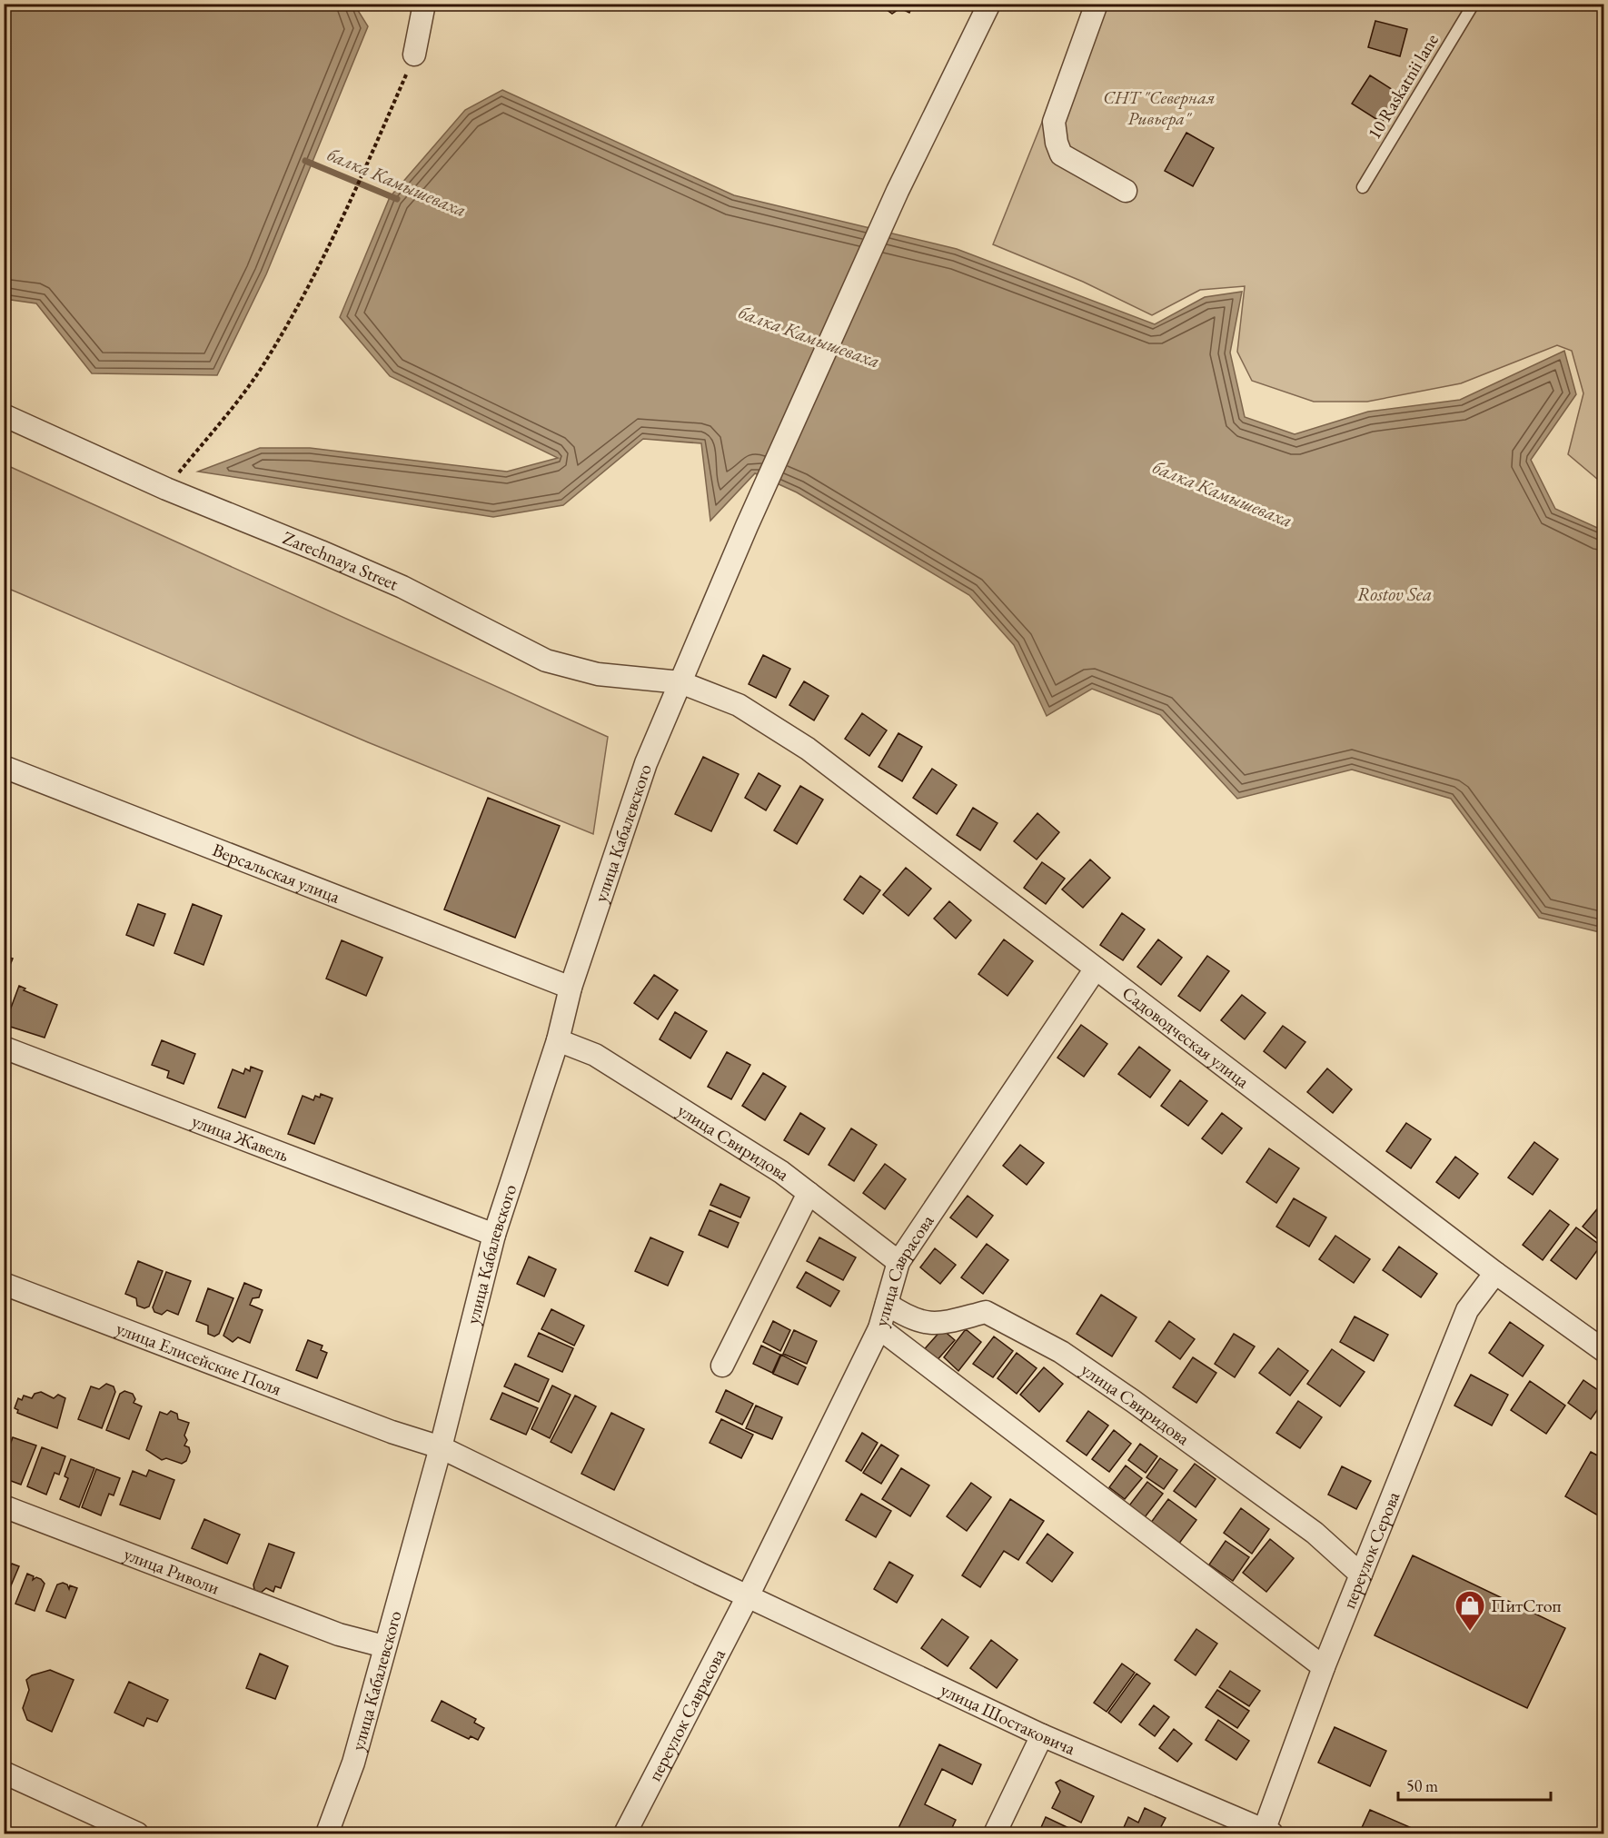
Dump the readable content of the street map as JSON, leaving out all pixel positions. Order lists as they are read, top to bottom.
{
  "streets": {
    "street": [
      "Zarechnaya Street",
      "улица Кабалевского",
      "Версальская улица",
      "Садоводческая улица",
      "улица Жавель",
      "улица Свиридова",
      "улица Саврасова",
      "улица Елисейские Поля",
      "переулок Серова",
      "улица Риволи",
      "переулок Саврасова",
      "улица Шостаковича"
    ],
    "lane": ["10 Raskatnii lane"]
  },
  "crossings": [
    ["Zarechnaya Street", "улица Кабалевского"],
    ["Zarechnaya Street", "Садоводческая улица"],
    ["улица Кабалевского", "Версальская улица"],
    ["улица Кабалевского", "улица Жавель"],
    ["улица Кабалевского", "улица Свиридова"],
    ["улица Кабалевского", "улица Елисейские Поля"],
    ["улица Кабалевского", "улица Риволи"],
    ["улица Кабалевского", "улица Шостаковича"],
    ["Садоводческая улица", "улица Саврасова"],
    ["Садоводческая улица", "переулок Серова"],
    ["улица Свиридова", "улица Саврасова"],
    ["улица Свиридова", "переулок Серова"],
    ["улица Саврасова", "переулок Саврасова"],
    ["улица Саврасова", "улица Шостаковича"],
    ["улица Елисейские Поля", "улица Шостаковича"],
    ["переулок Серова", "улица Шостаковича"],
    ["переулок Саврасова", "улица Шостаковича"]
  ],
  "water": ["балка Камышеваха", "Rostov Sea"],
  "parks": ["СНТ \"Северная Ривьера\""],
  "places": {
    "shop": ["ПитСтоп"]
  },
  "scale_bar": "50 m"
}
